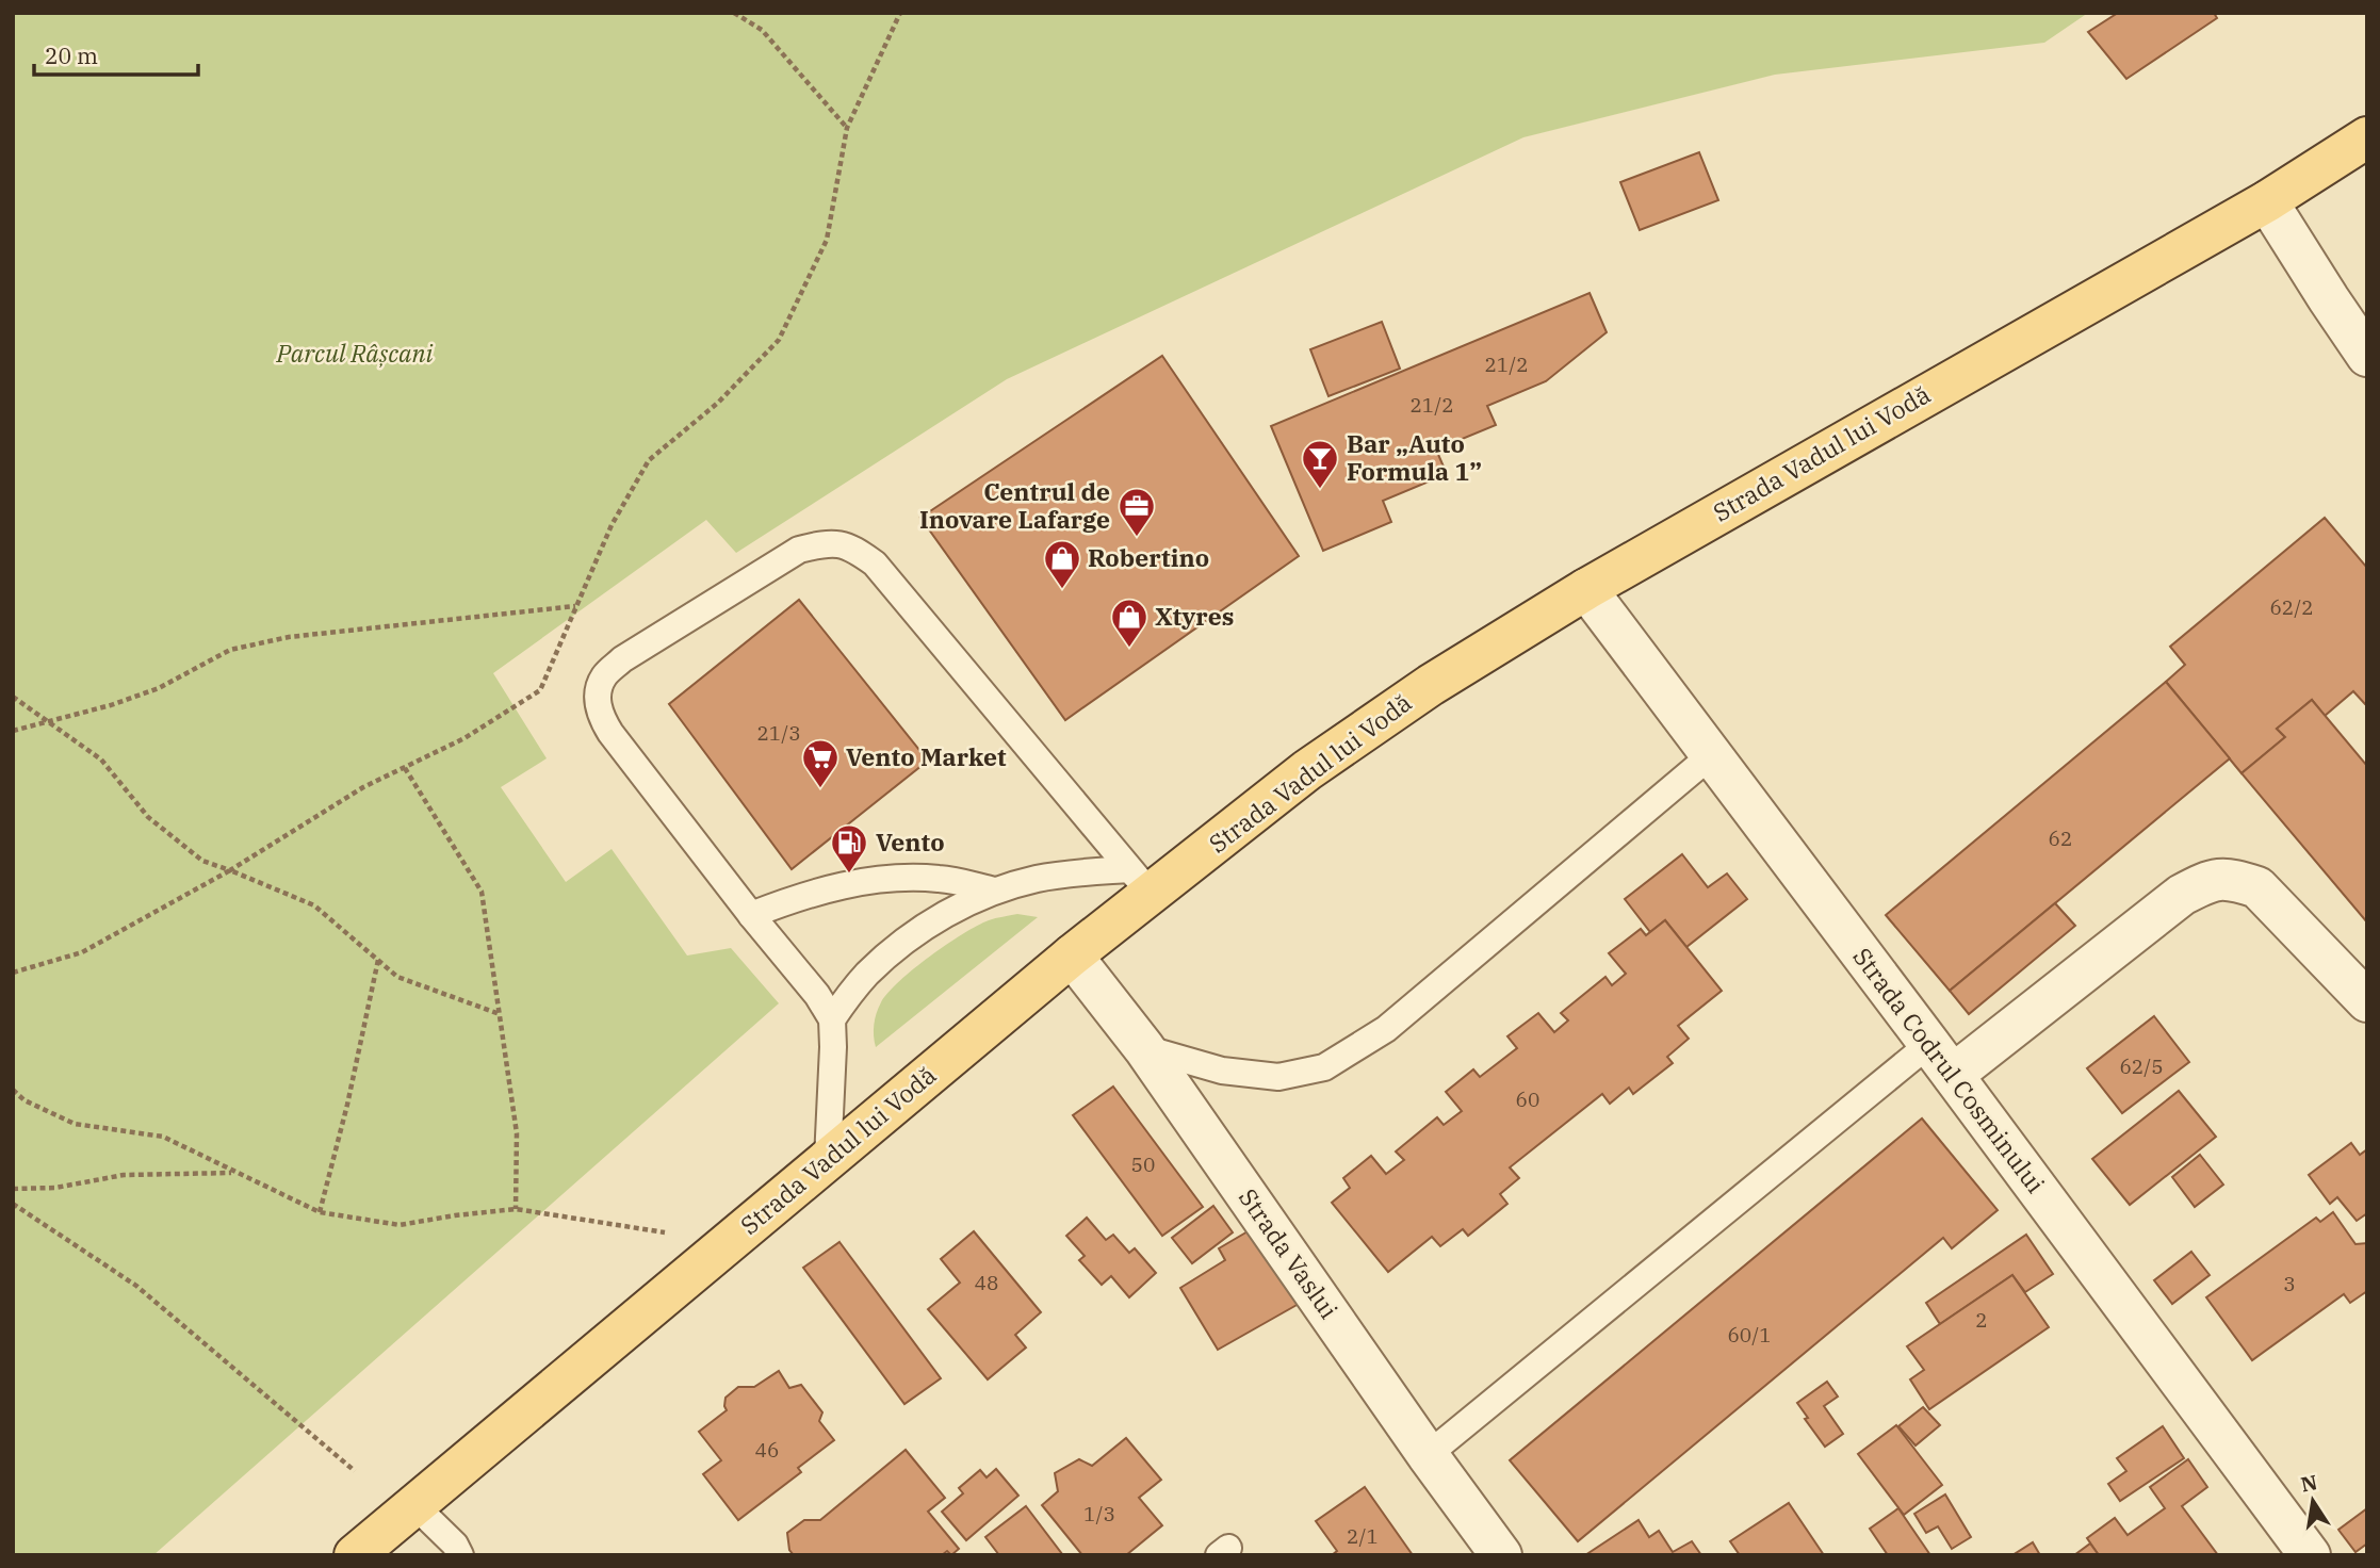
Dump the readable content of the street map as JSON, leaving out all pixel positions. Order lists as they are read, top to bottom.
{
  "streets": {
    "main road": ["Strada Vadul lui Vodă"],
    "street": ["Strada Codrul Cosminului", "Strada Vaslui"]
  },
  "crossings": [
    ["Strada Vadul lui Vodă", "Strada Codrul Cosminului"],
    ["Strada Vadul lui Vodă", "Strada Vaslui"]
  ],
  "parks": ["Parcul Râșcani"],
  "places": {
    "bar": ["Bar „Auto Formula 1”"],
    "office": ["Centrul de Inovare Lafarge"],
    "shop": ["Robertino", "Xtyres"],
    "supermarket": ["Vento Market"],
    "fuel station": ["Vento"]
  },
  "house_numbers": [
    "21/2",
    "21/2",
    "62/2",
    "21/3",
    "62",
    "62/5",
    "60",
    "50",
    "48",
    "3",
    "2",
    "60/1",
    "46",
    "1/3",
    "2/1"
  ],
  "scale_bar": "20 m",
  "north": "top"
}
